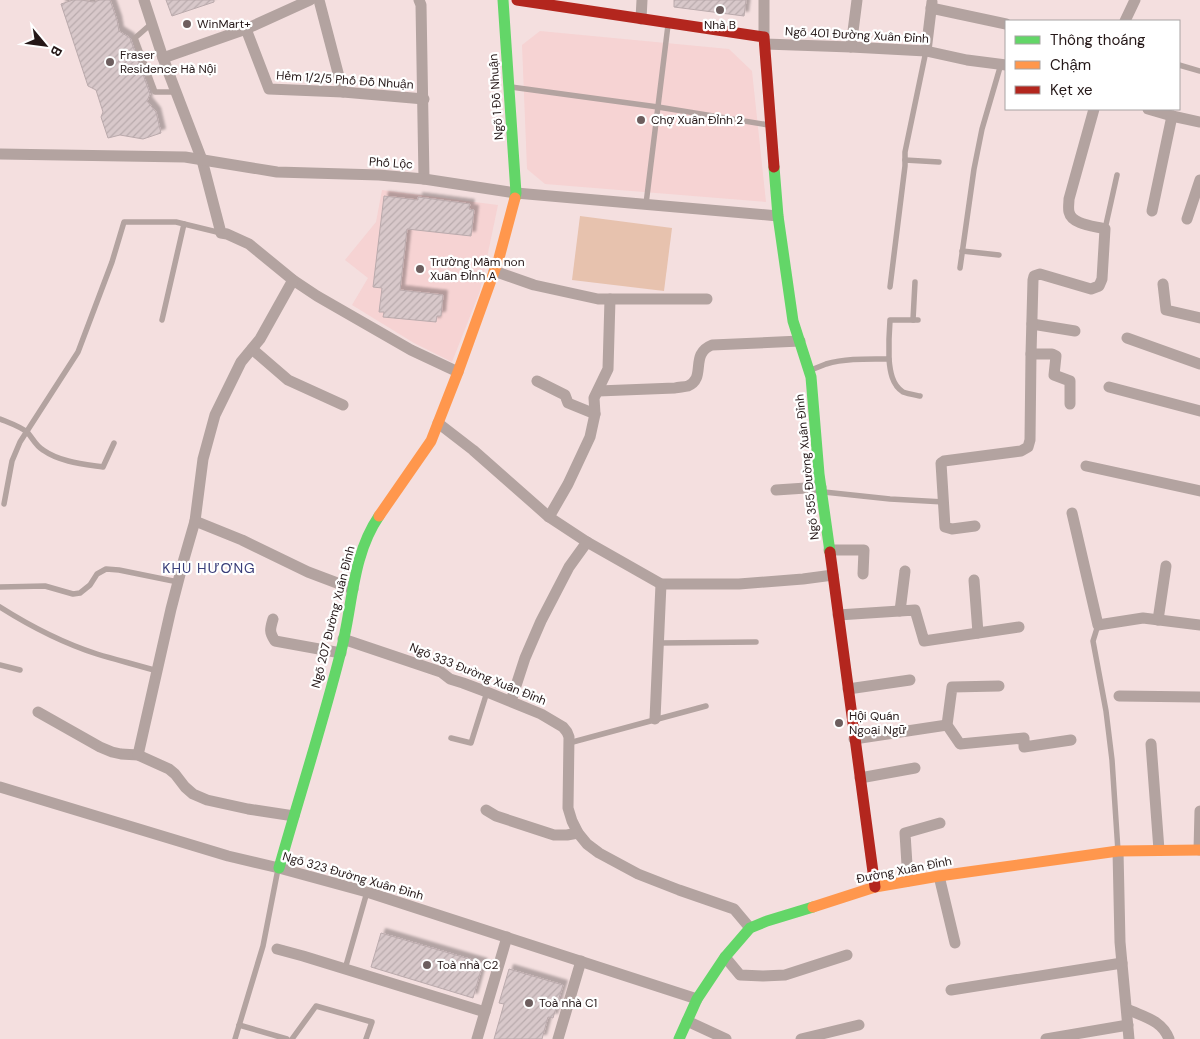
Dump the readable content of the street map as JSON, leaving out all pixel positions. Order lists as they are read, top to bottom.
{
  "streets": {
    "street": [
      "Ngõ 401 Đường Xuân Đỉnh",
      "Hẻm 1/2/5 Phố Đỗ Nhuận",
      "Ngõ 1 Đỗ Nhuận",
      "Phố Lộc",
      "Ngõ 355 Đường Xuân Đỉnh",
      "Ngõ 207 Đường Xuân Đỉnh",
      "Ngõ 333 Đường Xuân Đỉnh",
      "Đường Xuân Đỉnh",
      "Ngõ 323 Đường Xuân Đỉnh"
    ]
  },
  "crossings": [
    ["Ngõ 401 Đường Xuân Đỉnh", "Ngõ 355 Đường Xuân Đỉnh"],
    ["Ngõ 1 Đỗ Nhuận", "Phố Lộc"],
    ["Ngõ 1 Đỗ Nhuận", "Ngõ 207 Đường Xuân Đỉnh"],
    ["Phố Lộc", "Ngõ 355 Đường Xuân Đỉnh"],
    ["Phố Lộc", "Ngõ 207 Đường Xuân Đỉnh"],
    ["Ngõ 355 Đường Xuân Đỉnh", "Đường Xuân Đỉnh"],
    ["Ngõ 207 Đường Xuân Đỉnh", "Ngõ 333 Đường Xuân Đỉnh"],
    ["Ngõ 207 Đường Xuân Đỉnh", "Ngõ 323 Đường Xuân Đỉnh"]
  ],
  "districts": ["KHU HƯƠNG"],
  "places": [
    "Nhà B",
    "WinMart+",
    "Fraser Residence Hà Nội",
    "Chợ Xuân Đỉnh 2",
    "Trường Mầm non Xuân Đỉnh A",
    "Hội Quán Ngoại Ngữ",
    "Toà nhà C2",
    "Toà nhà C1"
  ],
  "legend": ["Thông thoáng", "Chậm", "Kẹt xe"],
  "north": "bottom right"
}
